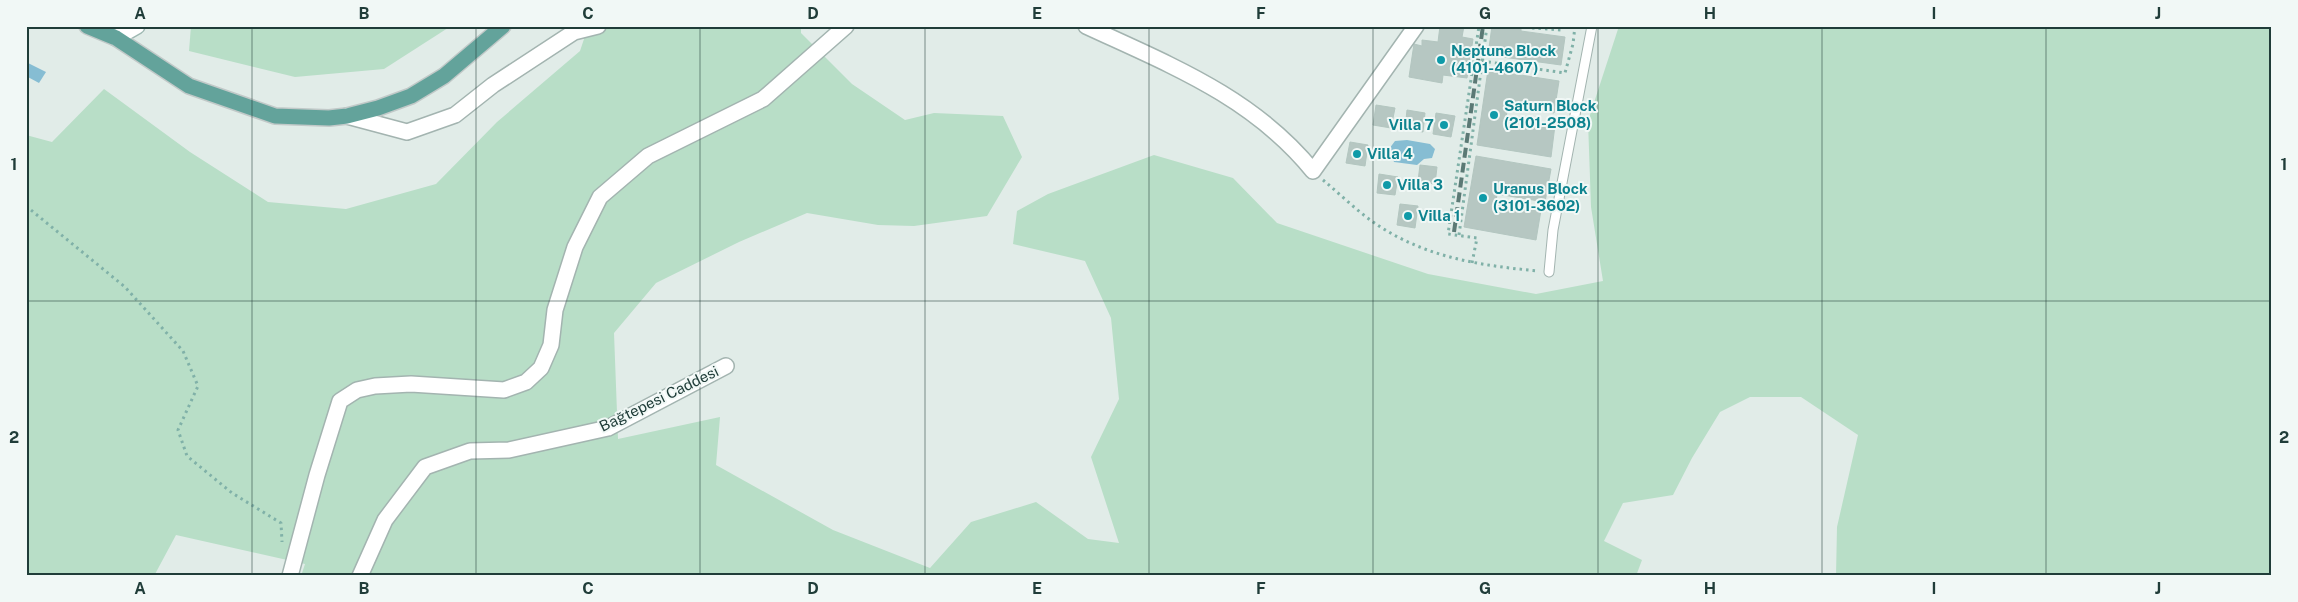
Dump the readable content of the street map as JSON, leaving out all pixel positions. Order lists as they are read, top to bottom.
{
  "streets": {
    "street": ["Bağtepesi Caddesi"]
  },
  "places": [
    "Neptune Block (4101-4607)",
    "Saturn Block (2101-2508)",
    "Villa 7",
    "Villa 4",
    "Villa 3",
    "Uranus Block (3101-3602)",
    "Villa 1"
  ],
  "grid": {
    "columns": [
      "A",
      "B",
      "C",
      "D",
      "E",
      "F",
      "G",
      "H",
      "I",
      "J"
    ],
    "rows": ["1", "2"]
  }
}
